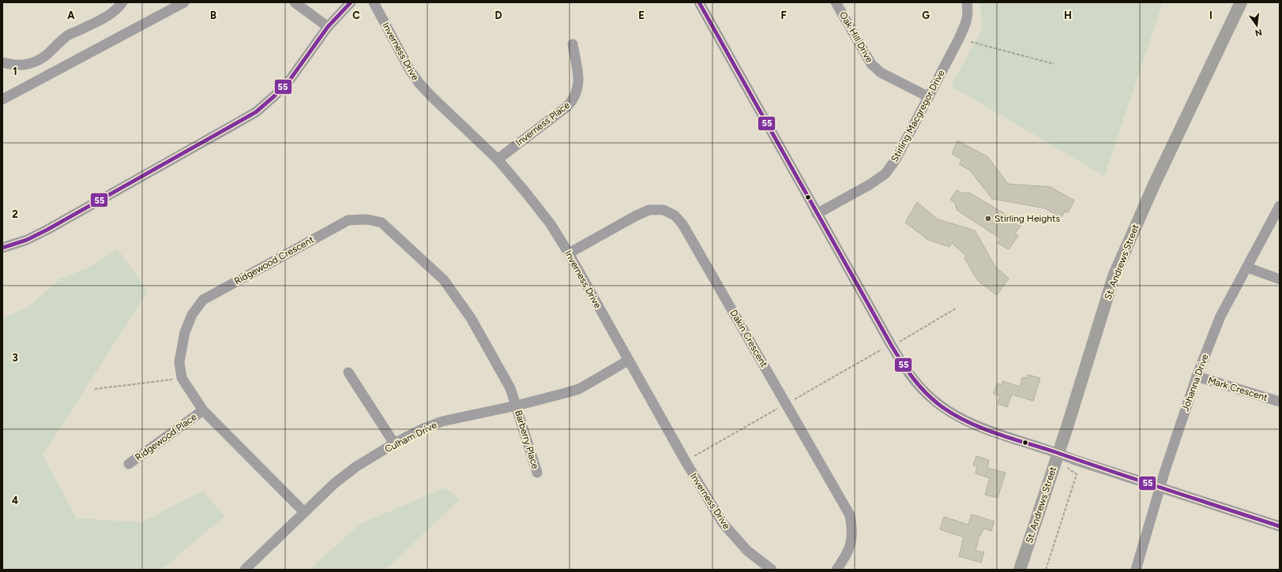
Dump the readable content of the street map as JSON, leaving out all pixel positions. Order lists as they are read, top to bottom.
{
  "streets": {
    "main road": ["St. Andrews Street"],
    "street": [
      "Oak Hill Drive",
      "Inverness Drive",
      "Stirling Macgregor Drive",
      "Inverness Place",
      "Ridgewood Crescent",
      "Dakin Crescent",
      "Johanna Drive",
      "Mark Crescent",
      "Ridgewood Place",
      "Culham Drive",
      "Barberry Place"
    ]
  },
  "crossings": [
    ["Oak Hill Drive", "Stirling Macgregor Drive"],
    ["Inverness Drive", "Inverness Place"],
    ["Inverness Drive", "Dakin Crescent"],
    ["Inverness Drive", "Culham Drive"],
    ["Ridgewood Crescent", "Ridgewood Place"],
    ["Ridgewood Crescent", "Culham Drive"],
    ["Ridgewood Crescent", "Barberry Place"],
    ["Johanna Drive", "Mark Crescent"],
    ["Culham Drive", "Barberry Place"]
  ],
  "places": ["Stirling Heights"],
  "lines": ["transit line 55"],
  "north": "bottom",
  "grid": {
    "columns": [
      "A",
      "B",
      "C",
      "D",
      "E",
      "F",
      "G",
      "H",
      "I"
    ],
    "rows": [
      "1",
      "2",
      "3",
      "4"
    ]
  }
}
